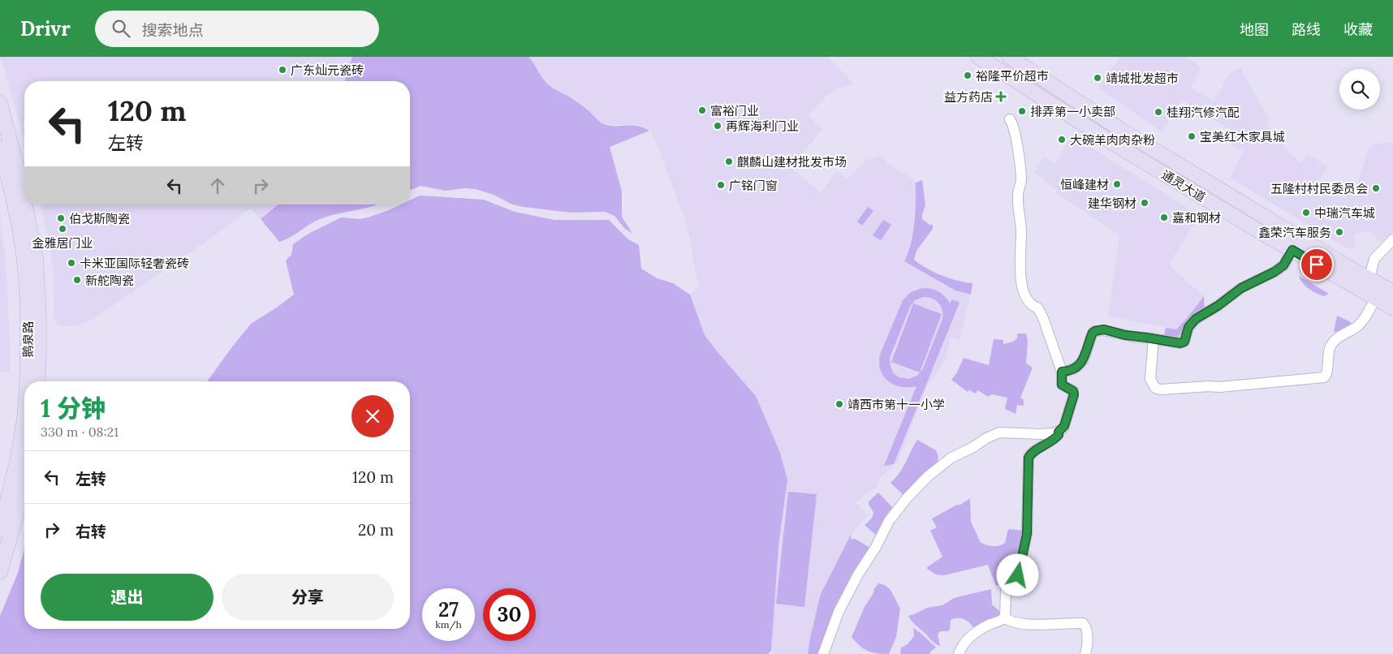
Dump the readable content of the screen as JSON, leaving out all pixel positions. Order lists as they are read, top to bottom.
{
  "streets": {
    "main road": ["通灵大道", "鹅泉路"]
  },
  "places": {
    "other": [
      "广东灿元瓷砖",
      "裕隆平价超市",
      "靖城批发超市",
      "富裕门业",
      "排弄第一小卖部",
      "桂翔汽修汽配",
      "再辉海利门业",
      "宝美红木家具城",
      "大碗羊肉肉杂粉",
      "麒麟山建材批发市场",
      "恒峰建材",
      "广铭门窗",
      "五隆村村民委员会",
      "建华钢材",
      "中瑞汽车城",
      "嘉和钢材",
      "伯戈斯陶瓷",
      "金雅居门业",
      "鑫荣汽车服务",
      "卡米亚国际轻奢瓷砖",
      "新舵陶瓷",
      "靖西市第十一小学"
    ],
    "health": ["益方药店"]
  },
  "page": {
    "header": "Drivr",
    "search": "搜索地点",
    "nav": ["地图", "路线", "收藏"],
    "turn": ["120 m", "左转"],
    "heading": ["1 分钟", "330 m · 08:21"],
    "list": [
      {
        "name": "左转",
        "value": "120 m"
      },
      {
        "name": "右转",
        "value": "20 m"
      }
    ],
    "buttons": ["退出", "分享"],
    "speed": "27 km/h",
    "limit": "30"
  }
}
